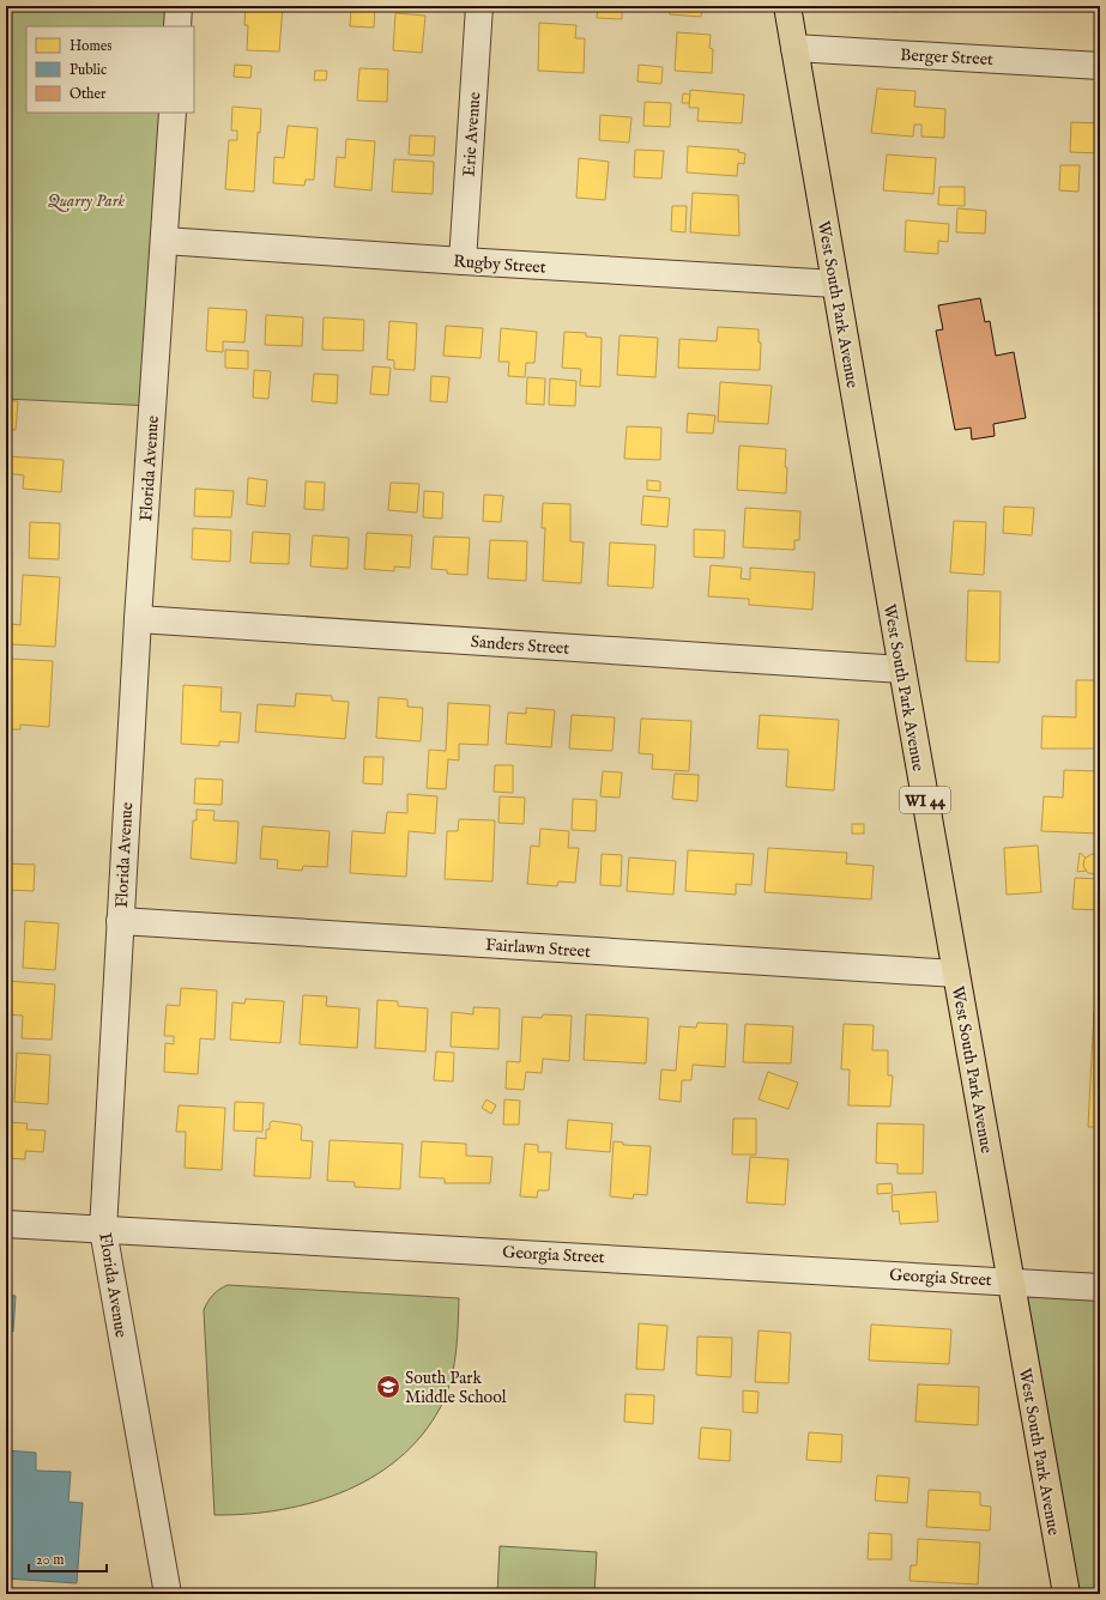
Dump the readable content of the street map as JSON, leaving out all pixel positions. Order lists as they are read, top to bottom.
{
  "streets": {
    "main road": ["West South Park Avenue", "WI 44"],
    "street": [
      "Berger Street",
      "Erie Avenue",
      "Rugby Street",
      "Florida Avenue",
      "Sanders Street",
      "Fairlawn Street",
      "Georgia Street"
    ]
  },
  "crossings": [
    ["Berger Street", "West South Park Avenue"],
    ["Erie Avenue", "Rugby Street"],
    ["Rugby Street", "West South Park Avenue"],
    ["Rugby Street", "Florida Avenue"],
    ["West South Park Avenue", "Sanders Street"],
    ["West South Park Avenue", "Fairlawn Street"],
    ["West South Park Avenue", "Georgia Street"],
    ["Florida Avenue", "Sanders Street"],
    ["Florida Avenue", "Fairlawn Street"],
    ["Florida Avenue", "Georgia Street"]
  ],
  "parks": ["Quarry Park"],
  "places": {
    "school or university": ["South Park Middle School"]
  },
  "legend": ["Homes", "Public", "Other"],
  "scale_bar": "20 m"
}
